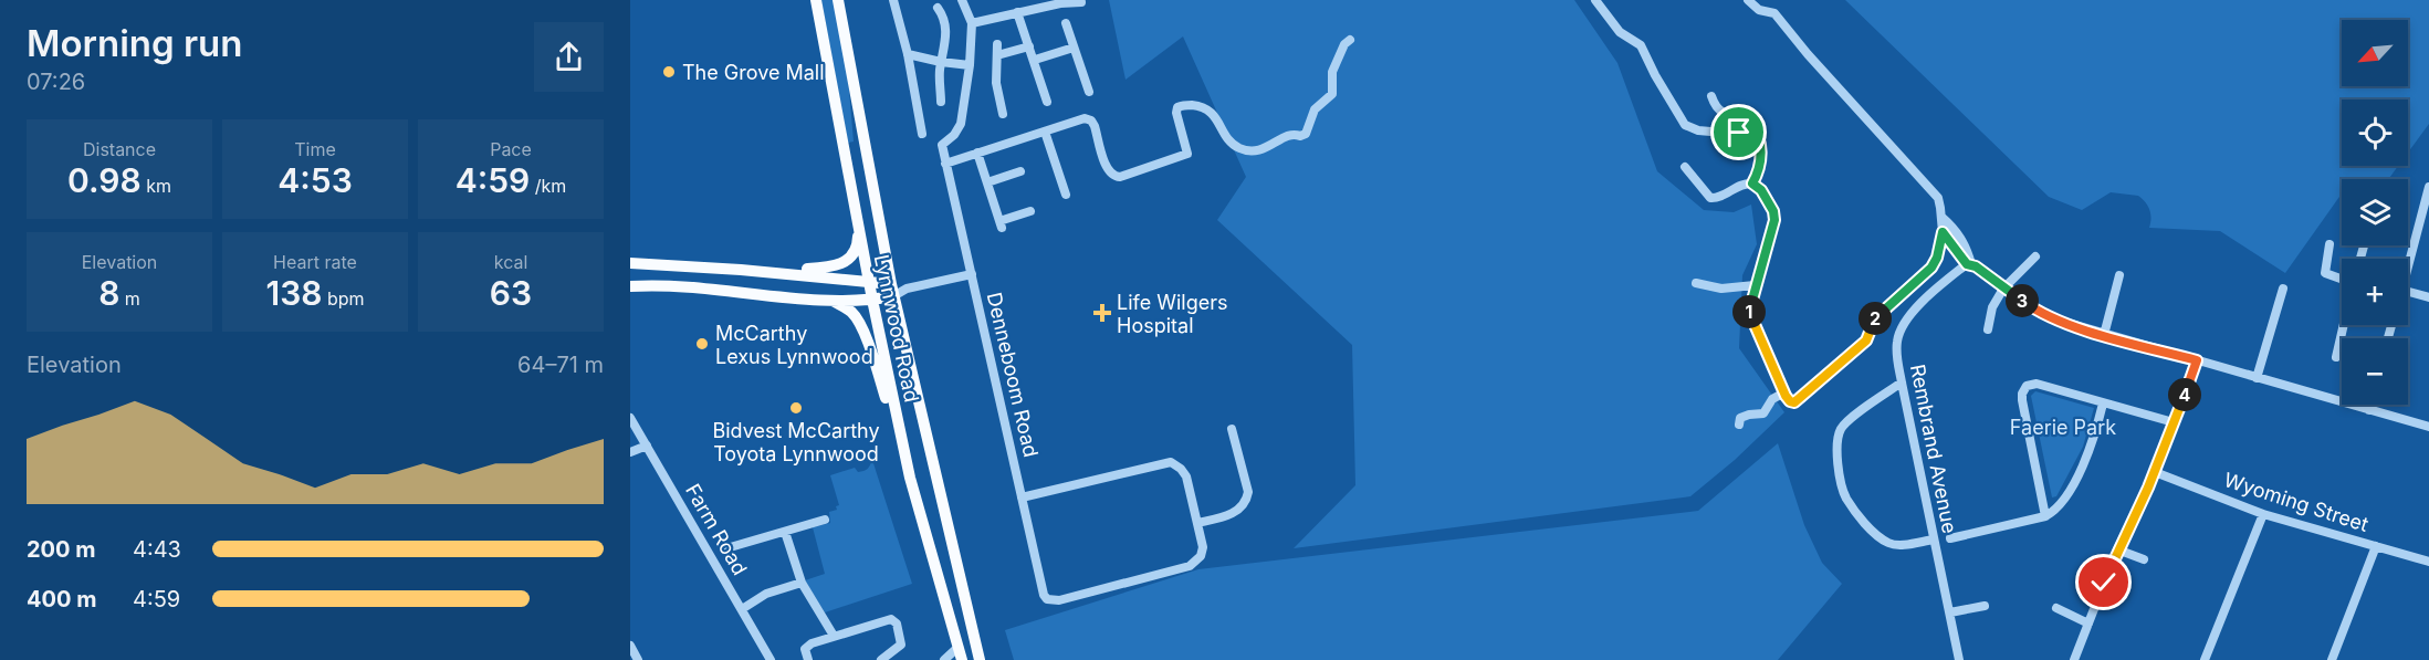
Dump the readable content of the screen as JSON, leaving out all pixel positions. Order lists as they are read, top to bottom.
{
  "streets": {
    "main road": ["Lynnwood Road"],
    "street": [
      "Denneboom Road",
      "Rembrand Avenue",
      "Wyoming Street",
      "Farm Road"
    ]
  },
  "parks": ["Faerie Park"],
  "places": {
    "other": ["The Grove Mall", "McCarthy Lexus Lynnwood", "Bidvest McCarthy Toyota Lynnwood"],
    "health": ["Life Wilgers Hospital"]
  },
  "north": "bottom left",
  "page": {
    "heading": ["Morning run", "07:26"],
    "map_buttons": ["+", "−"],
    "stats": [
      ["Distance", "0.98 km"],
      ["Time", "4:53"],
      ["Pace", "4:59 /km"],
      ["Elevation", "8 m"],
      ["Heart rate", "138 bpm"],
      ["kcal", "63"]
    ],
    "pins": [
      "3",
      "1",
      "2",
      "4"
    ],
    "chart": ["Elevation", "64–71 m"],
    "list": [
      {
        "name": "200 m",
        "note": "4:43"
      },
      {
        "name": "400 m",
        "note": "4:59"
      }
    ]
  }
}
